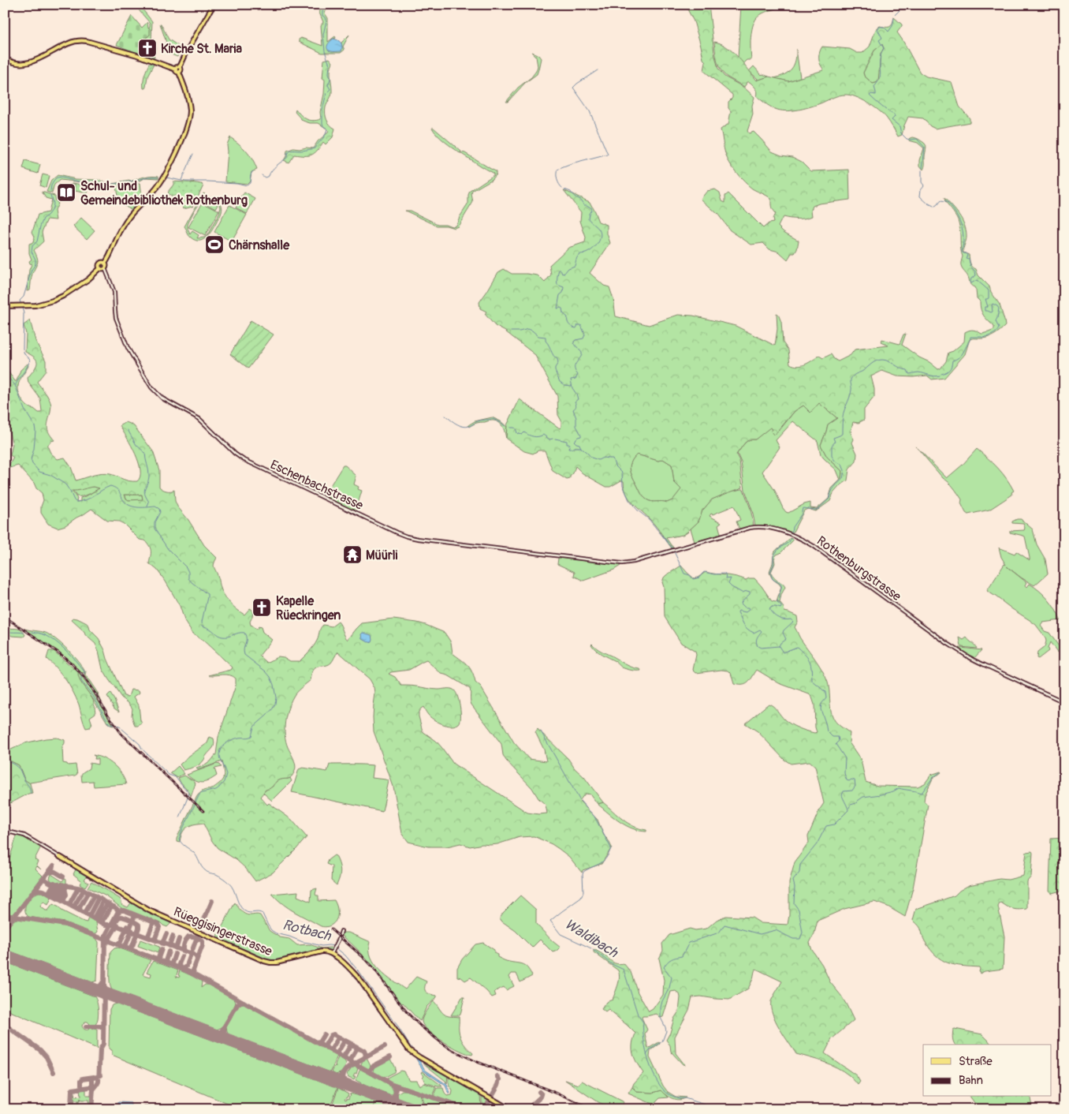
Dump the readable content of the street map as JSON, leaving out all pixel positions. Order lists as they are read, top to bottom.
{
  "streets": {
    "main road": ["Rüeggisingerstrasse"],
    "street": ["Eschenbachstrasse", "Rothenburgstrasse"]
  },
  "crossings": [
    ["Eschenbachstrasse", "Rothenburgstrasse"]
  ],
  "water": ["Rotbach", "Waldibach"],
  "places": {
    "church": ["Kirche St. Maria", "Kapelle Rüeckringen"],
    "library": ["Schul- und Gemeindebibliothek Rothenburg"],
    "sports": ["Chärnshalle"],
    "temple": ["Müürli"]
  },
  "legend": ["Straße", "Bahn"]
}
